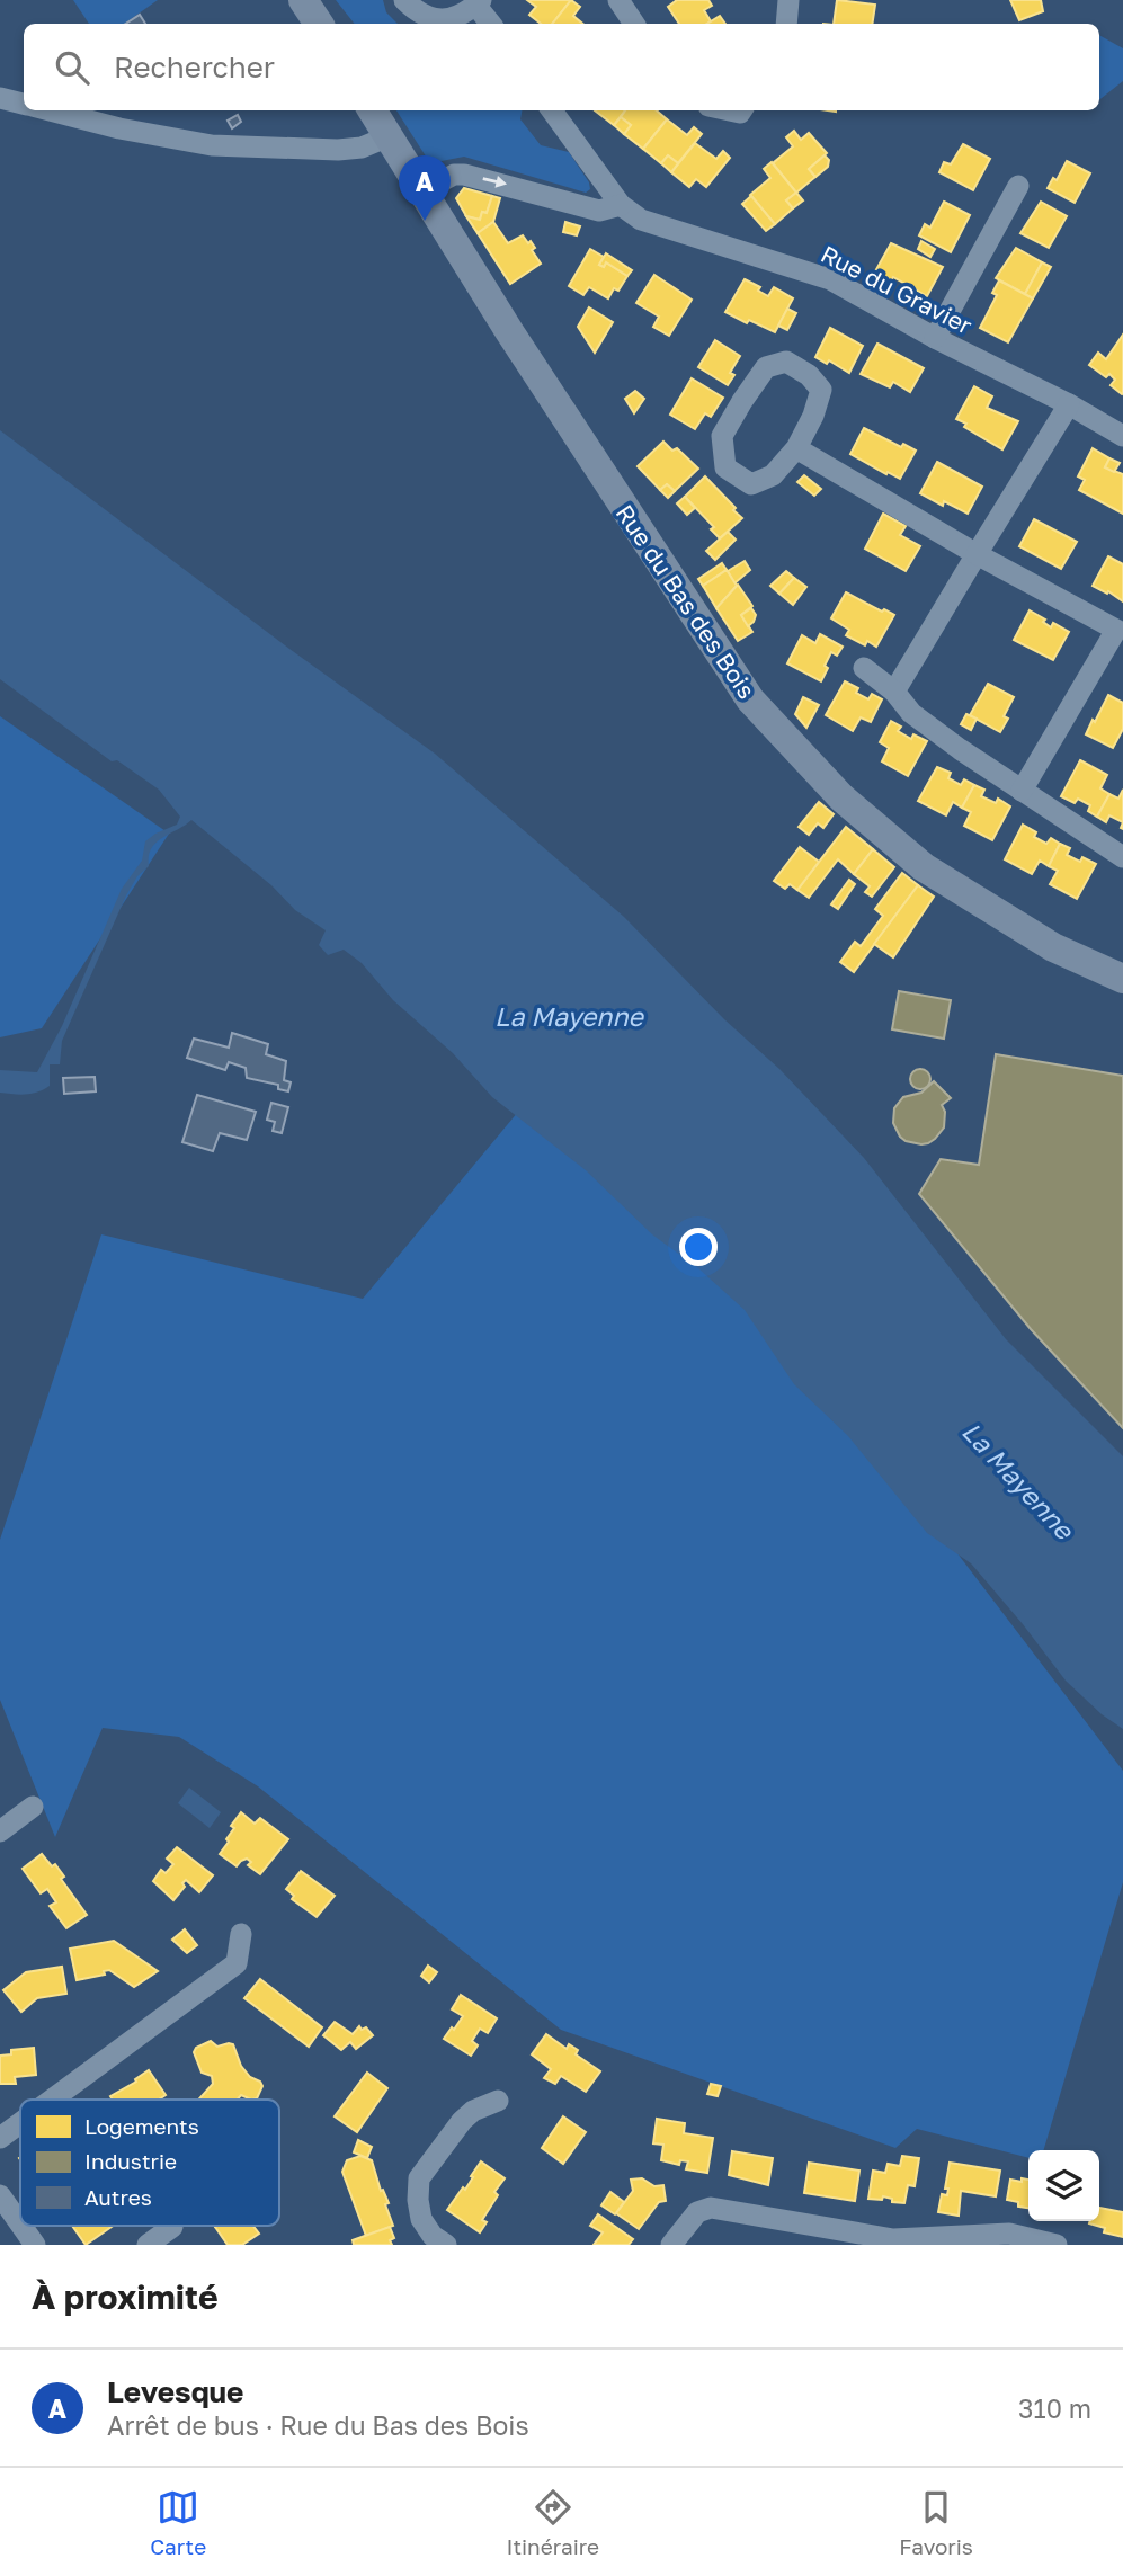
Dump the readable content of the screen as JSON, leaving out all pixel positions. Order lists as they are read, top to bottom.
{
  "streets": {
    "street": ["Rue du Gravier", "Rue du Bas des Bois"]
  },
  "water": ["La Mayenne"],
  "legend": ["Logements", "Industrie", "Autres"],
  "page": {
    "search": "Rechercher",
    "pins": "A",
    "heading": "À proximité",
    "list": [
      {
        "mark": "A",
        "name": "Levesque",
        "note": "Arrêt de bus · Rue du Bas des Bois",
        "value": "310 m"
      }
    ],
    "nav": ["Carte", "Itinéraire", "Favoris"]
  }
}
